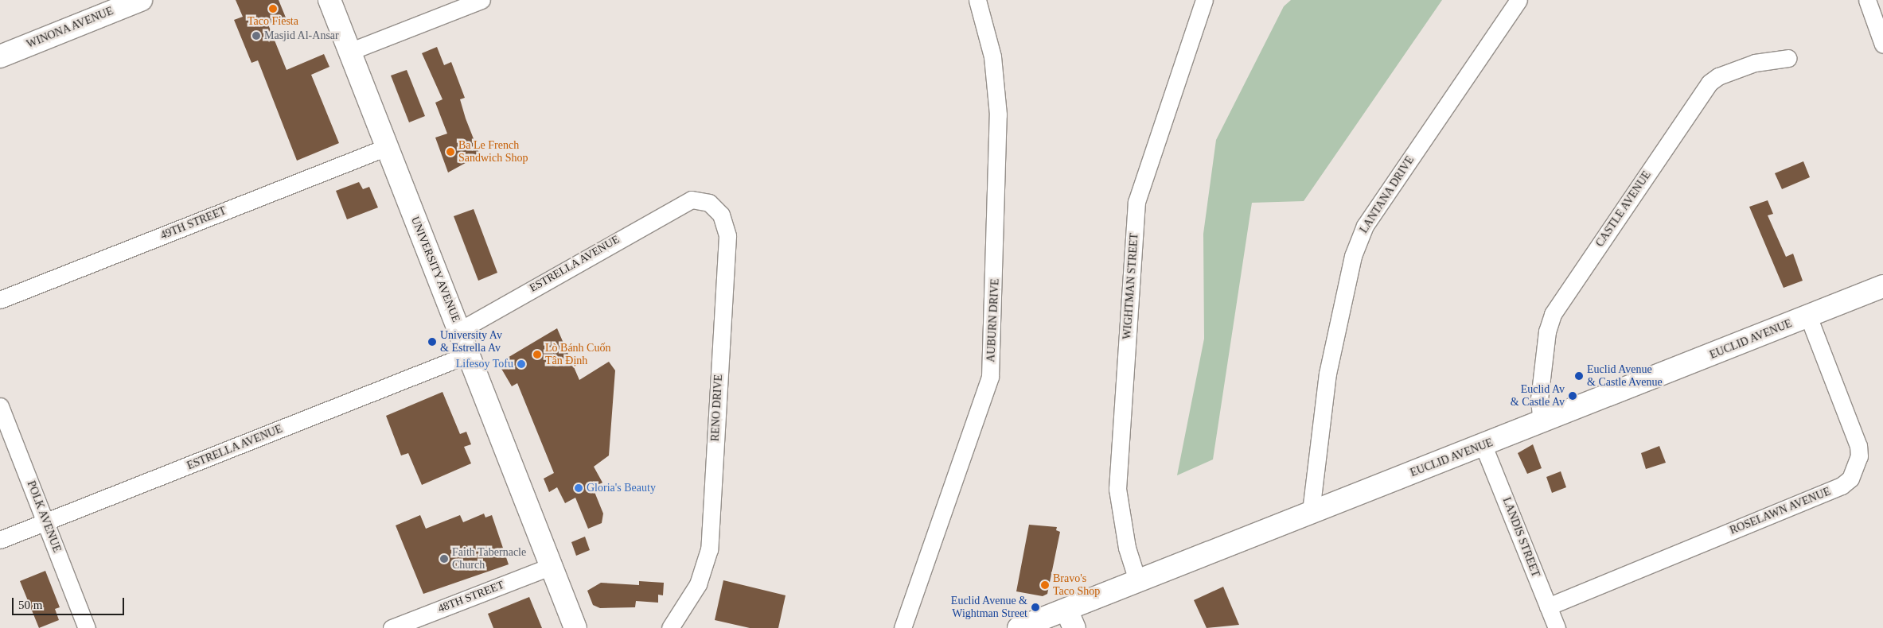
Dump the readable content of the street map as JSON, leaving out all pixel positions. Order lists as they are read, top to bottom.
{
  "streets": {
    "main road": ["WINONA AVENUE", "UNIVERSITY AVENUE", "EUCLID AVENUE"],
    "street": [
      "LANTANA DRIVE",
      "CASTLE AVENUE",
      "49TH STREET",
      "ESTRELLA AVENUE",
      "WIGHTMAN STREET",
      "AUBURN DRIVE",
      "RENO DRIVE",
      "ROSELAWN AVENUE",
      "POLK AVENUE",
      "LANDIS STREET",
      "48TH STREET"
    ]
  },
  "crossings": [
    ["LANTANA DRIVE", "EUCLID AVENUE"],
    ["CASTLE AVENUE", "EUCLID AVENUE"],
    ["49TH STREET", "UNIVERSITY AVENUE"],
    ["ESTRELLA AVENUE", "UNIVERSITY AVENUE"],
    ["ESTRELLA AVENUE", "RENO DRIVE"],
    ["ESTRELLA AVENUE", "POLK AVENUE"],
    ["UNIVERSITY AVENUE", "48TH STREET"],
    ["WIGHTMAN STREET", "EUCLID AVENUE"],
    ["EUCLID AVENUE", "ROSELAWN AVENUE"],
    ["EUCLID AVENUE", "LANDIS STREET"],
    ["ROSELAWN AVENUE", "LANDIS STREET"]
  ],
  "places": [
    "Taco Fiesta",
    "Masjid Al-Ansar",
    "Ba Le French Sandwich Shop",
    "University Av & Estrella Av",
    "Lò Bánh Cuốn Tân Định",
    "Lifesoy Tofu",
    "Euclid Avenue & Castle Avenue",
    "Euclid Av & Castle Av",
    "Gloria's Beauty",
    "Faith Tabernacle Church",
    "Bravo's Taco Shop",
    "Euclid Avenue & Wightman Street"
  ],
  "scale_bar": "50 m"
}
